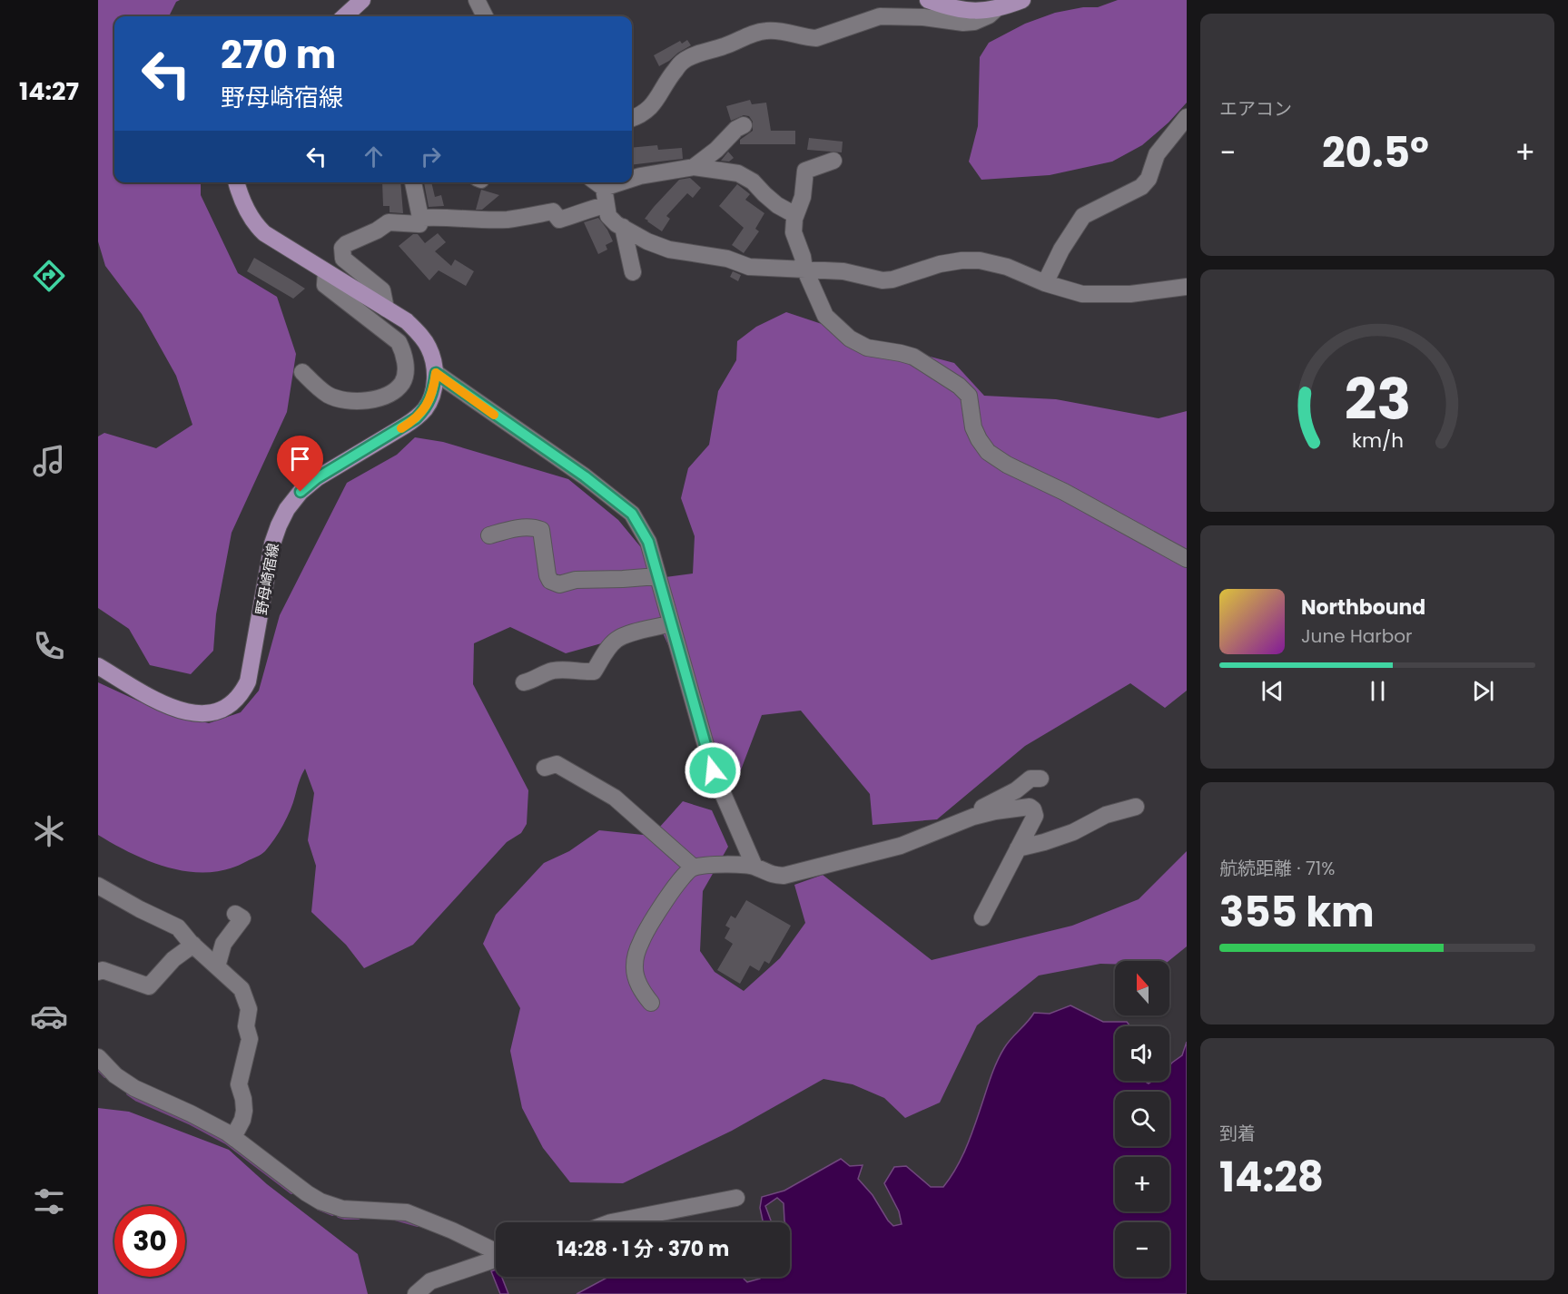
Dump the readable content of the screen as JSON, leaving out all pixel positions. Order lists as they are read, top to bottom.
{
  "streets": {
    "main road": ["野母崎宿線"]
  },
  "north": "top",
  "page": {
    "tabs": "14:27",
    "tile": [
      "エアコン",
      ["航続距離 · 71%", "355 km"],
      ["到着", "14:28"]
    ],
    "turn": ["270 m", "野母崎宿線"],
    "heat": ["−", "20.5°", "+"],
    "song": ["Northbound", "June Harbor"],
    "map_buttons": ["+", "−"],
    "limit": "30",
    "trip": "14:28 · 1 分 · 370 m",
    "gauge": ["23", "km/h"]
  }
}
